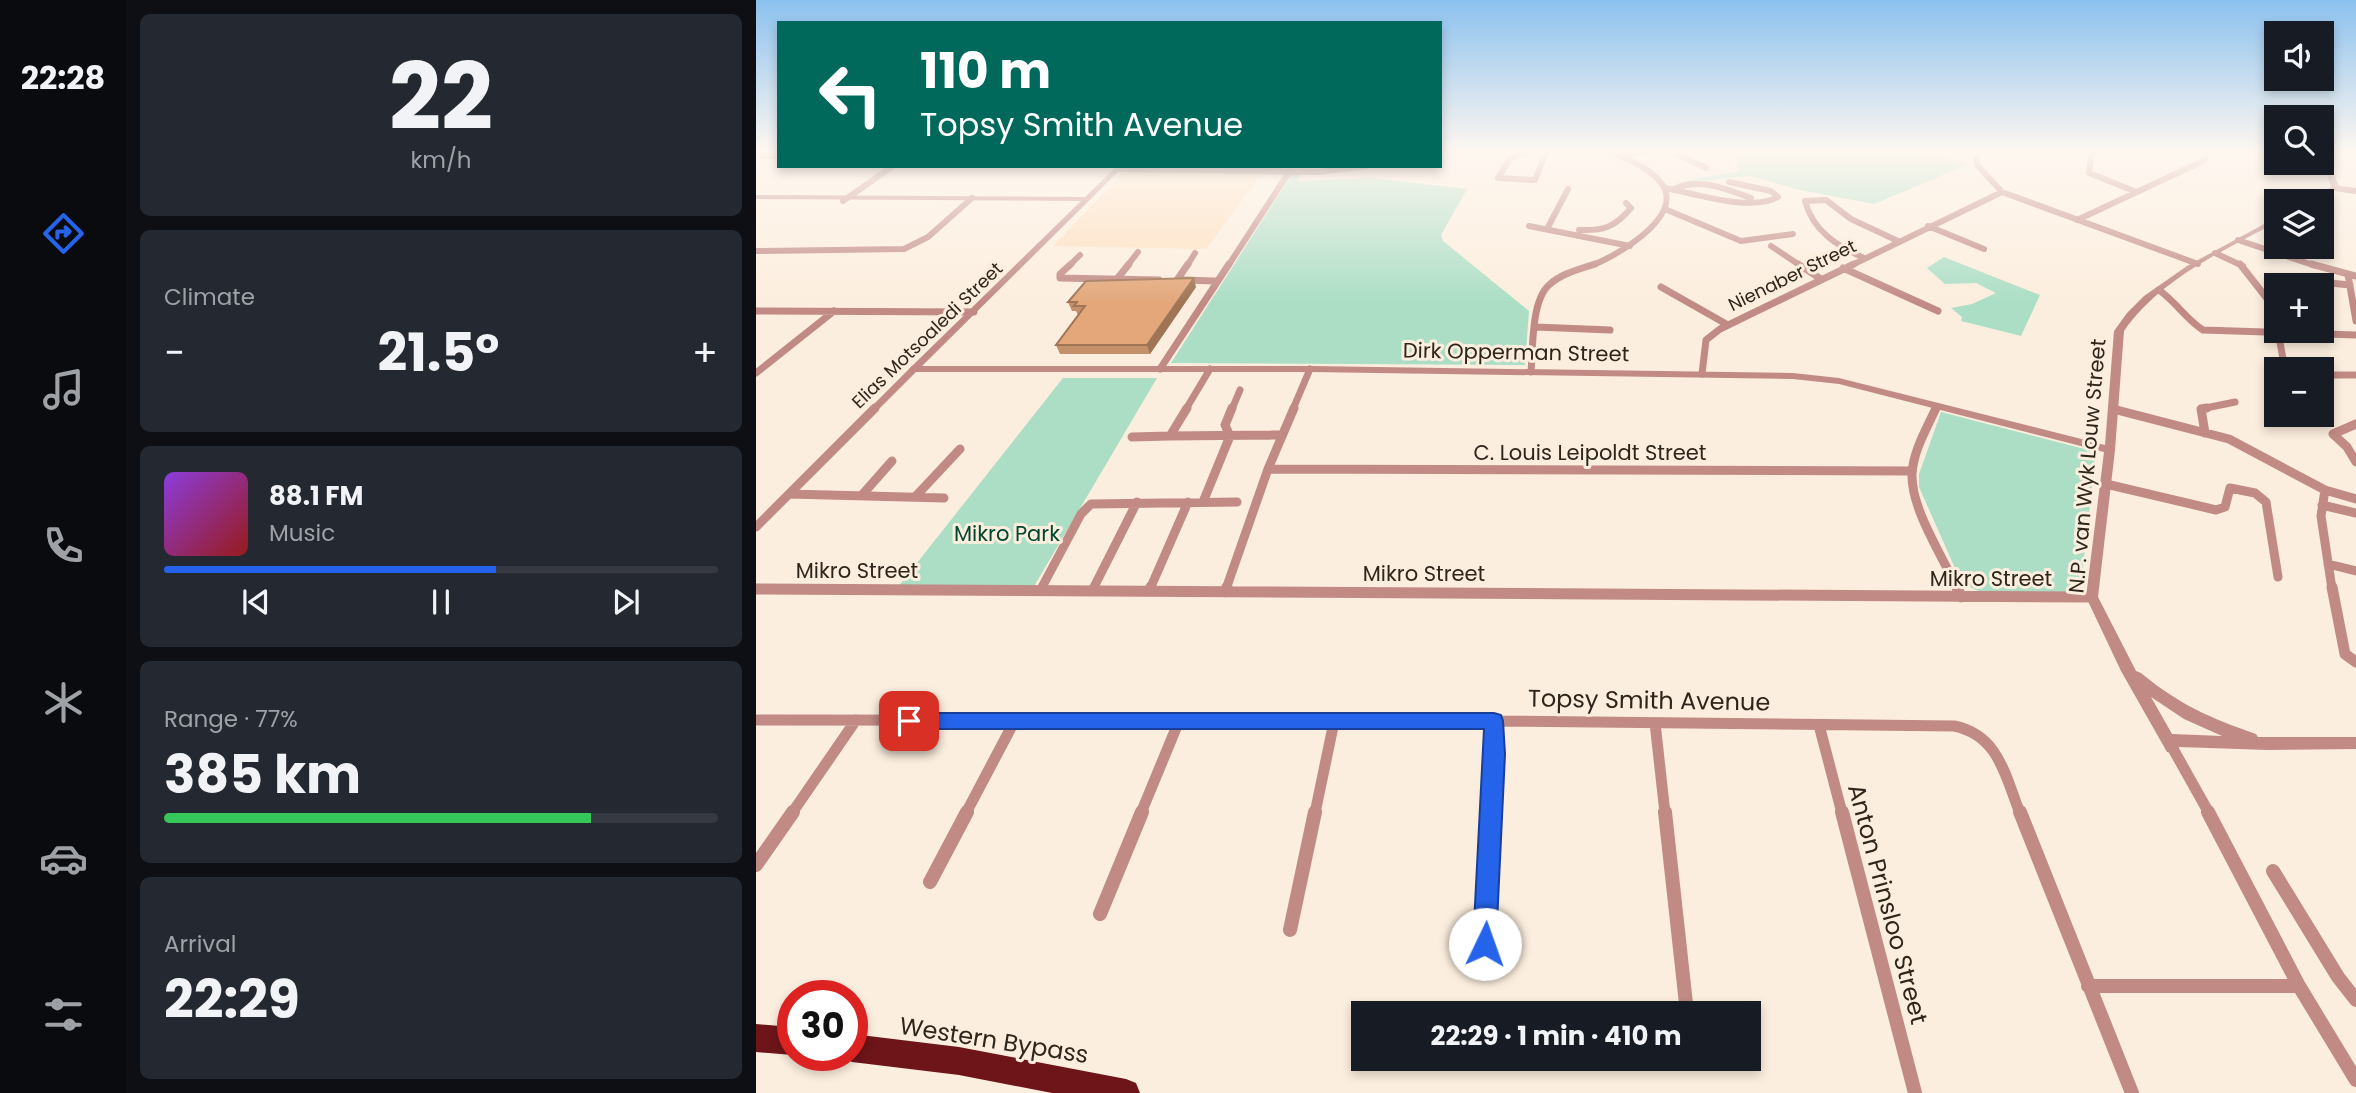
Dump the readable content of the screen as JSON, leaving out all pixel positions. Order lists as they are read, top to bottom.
{
  "streets": {
    "highway": ["Western Bypass"],
    "street": [
      "Nienaber Street",
      "Elias Motsoaledi Street",
      "Dirk Opperman Street",
      "C. Louis Leipoldt Street",
      "N.P. van Wyk Louw Street",
      "Mikro Street",
      "Topsy Smith Avenue",
      "Anton Prinsloo Street"
    ]
  },
  "crossings": [
    ["Nienaber Street", "Dirk Opperman Street"],
    ["Elias Motsoaledi Street", "Dirk Opperman Street"],
    ["Dirk Opperman Street", "N.P. van Wyk Louw Street"],
    ["N.P. van Wyk Louw Street", "Mikro Street"],
    ["Topsy Smith Avenue", "Anton Prinsloo Street"]
  ],
  "parks": ["Mikro Park"],
  "page": {
    "tabs": "22:28",
    "tile": [
      ["22", "km/h"],
      "Climate",
      ["Range · 77%", "385 km"],
      ["Arrival", "22:29"]
    ],
    "map_buttons": ["+", "−"],
    "turn": ["110 m", "Topsy Smith Avenue"],
    "heat": ["−", "21.5°", "+"],
    "song": ["88.1 FM", "Music"],
    "limit": "30",
    "trip": "22:29 · 1 min · 410 m"
  }
}
